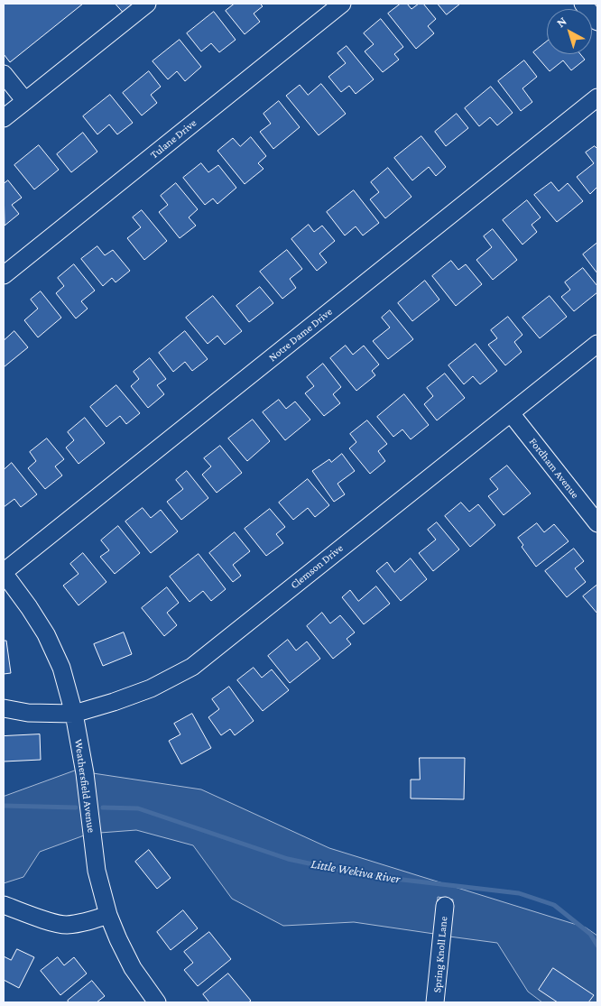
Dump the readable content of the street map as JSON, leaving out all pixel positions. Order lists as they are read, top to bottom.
{
  "streets": {
    "street": [
      "Tulane Drive",
      "Notre Dame Drive",
      "Fordham Avenue",
      "Clemson Drive",
      "Weathersfield Avenue",
      "Spring Knoll Lane"
    ]
  },
  "crossings": [
    ["Notre Dame Drive", "Weathersfield Avenue"],
    ["Fordham Avenue", "Clemson Drive"],
    ["Clemson Drive", "Weathersfield Avenue"]
  ],
  "water": ["Little Wekiva River"],
  "north": "top left"
}
